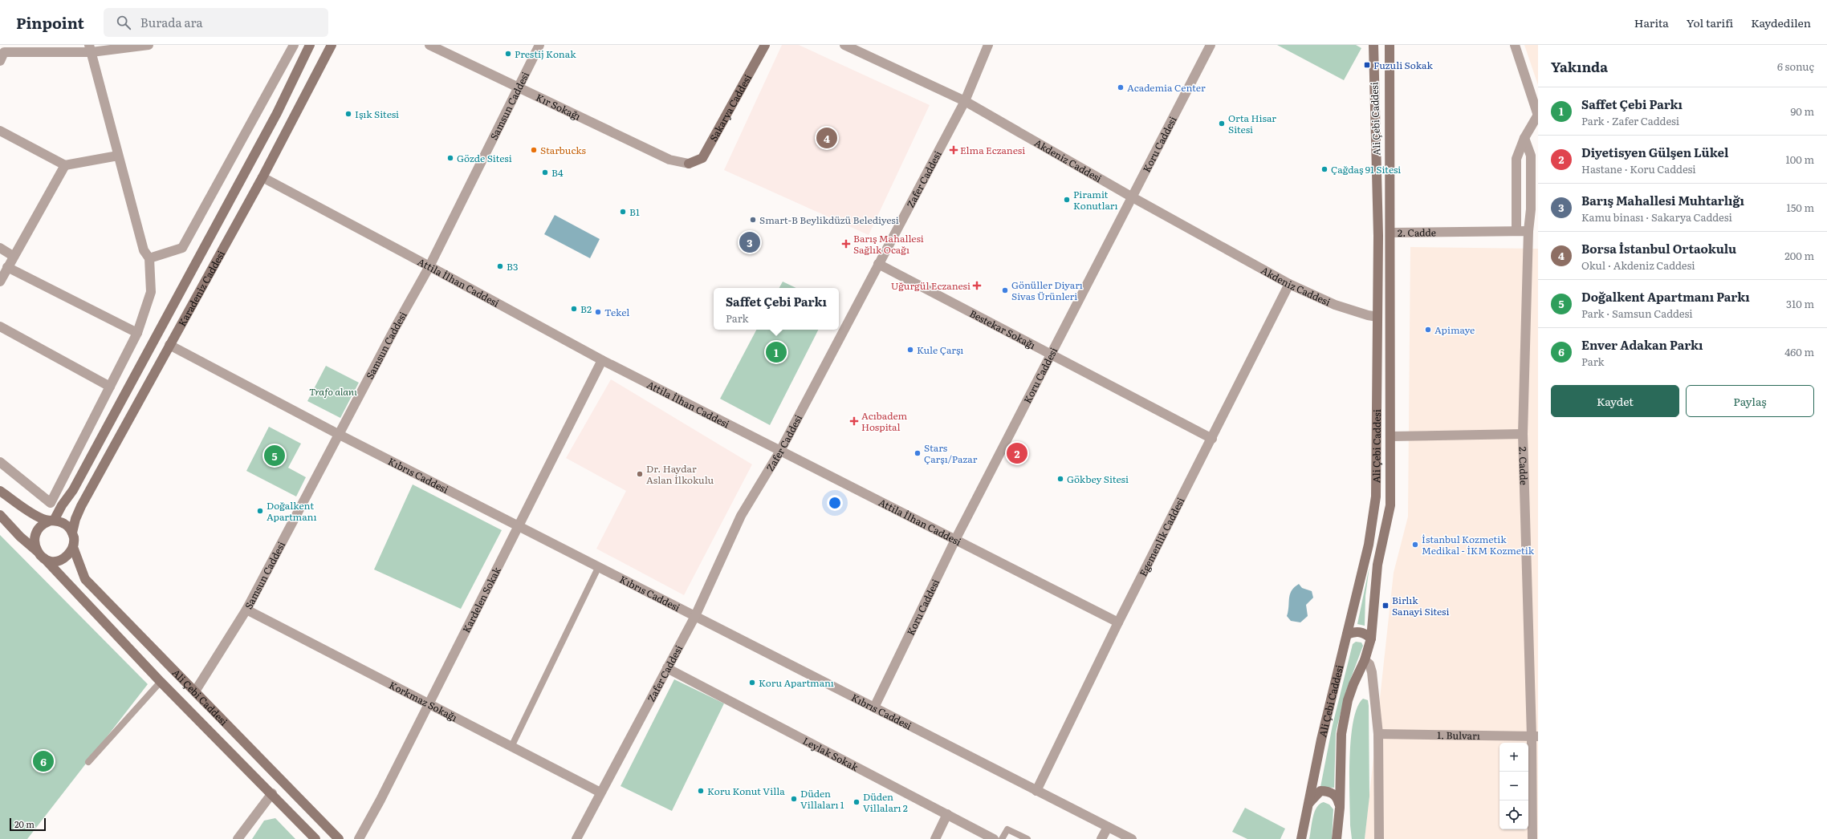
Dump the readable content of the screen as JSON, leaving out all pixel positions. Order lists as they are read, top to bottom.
{
  "streets": {
    "main road": ["Sakarya Caddesi", "Ali Çebi Caddesi", "Karadeniz Caddesi"],
    "street": [
      "Samsun Caddesi",
      "Kır Sokağı",
      "Koru Caddesi",
      "Akdeniz Caddesi",
      "Zafer Caddesi",
      "2. Cadde",
      "Attila İlhan Caddesi",
      "Bestekar Sokağı",
      "Kıbrıs Caddesi",
      "Egemenlik Caddesi",
      "Kardelen Sokak",
      "Korkmaz Sokağı",
      "1. Bulvarı",
      "Leylak Sokak"
    ]
  },
  "crossings": [
    ["Samsun Caddesi", "Kır Sokağı"],
    ["Samsun Caddesi", "Ali Çebi Caddesi"],
    ["Samsun Caddesi", "Attila İlhan Caddesi"],
    ["Samsun Caddesi", "Kıbrıs Caddesi"],
    ["Samsun Caddesi", "Korkmaz Sokağı"],
    ["Kır Sokağı", "Sakarya Caddesi"],
    ["Ali Çebi Caddesi", "Akdeniz Caddesi"],
    ["Ali Çebi Caddesi", "2. Cadde"],
    ["Ali Çebi Caddesi", "Karadeniz Caddesi"],
    ["Koru Caddesi", "Akdeniz Caddesi"],
    ["Koru Caddesi", "Attila İlhan Caddesi"],
    ["Koru Caddesi", "Bestekar Sokağı"],
    ["Koru Caddesi", "Kıbrıs Caddesi"],
    ["Akdeniz Caddesi", "Zafer Caddesi"],
    ["Akdeniz Caddesi", "Egemenlik Caddesi"],
    ["Zafer Caddesi", "Attila İlhan Caddesi"],
    ["Zafer Caddesi", "Bestekar Sokağı"],
    ["Zafer Caddesi", "Kıbrıs Caddesi"],
    ["Zafer Caddesi", "Korkmaz Sokağı"],
    ["Zafer Caddesi", "Leylak Sokak"],
    ["2. Cadde", "1. Bulvarı"],
    ["Attila İlhan Caddesi", "Karadeniz Caddesi"],
    ["Attila İlhan Caddesi", "Egemenlik Caddesi"],
    ["Attila İlhan Caddesi", "Kardelen Sokak"],
    ["Karadeniz Caddesi", "Kıbrıs Caddesi"],
    ["Bestekar Sokağı", "Egemenlik Caddesi"],
    ["Kıbrıs Caddesi", "Egemenlik Caddesi"],
    ["Kıbrıs Caddesi", "Kardelen Sokak"],
    ["Kardelen Sokak", "Korkmaz Sokağı"]
  ],
  "parks": ["Trafo alanı"],
  "places": {
    "other": [
      "Prestij Konak",
      "Academia Center",
      "Işık Sitesi",
      "Orta Hisar Sitesi",
      "Starbucks",
      "Gözde Sitesi",
      "Çağdaş 91 Sitesi",
      "B4",
      "Piramit Konutları",
      "B1",
      "Smart-B Beylikdüzü Belediyesi",
      "B3",
      "Gönüller Diyarı Sivas Ürünleri",
      "B2",
      "Tekel",
      "Apimaye",
      "Kule Çarşı",
      "Stars Çarşı/Pazar",
      "Dr. Haydar Aslan İlkokulu",
      "Gökbey Sitesi",
      "Doğalkent Apartmanı",
      "İstanbul Kozmetik Medikal - İKM Kozmetik",
      "Koru Apartmanı",
      "Koru Konut Villa",
      "Düden Villaları 1",
      "Düden Villaları 2"
    ],
    "transit": ["Fuzuli Sokak", "Birlık Sanayi Sitesi"],
    "health": [
      "Elma Eczanesi",
      "Barış Mahallesi Sağlık Ocağı",
      "Uğurgül Eczanesi",
      "Acıbadem Hospital"
    ]
  },
  "scale_bar": "20 m",
  "page": {
    "header": "Pinpoint",
    "search": "Burada ara",
    "nav": ["Harita", "Yol tarifi", "Kaydedilen"],
    "heading": ["Yakında", "6 sonuç"],
    "list": [
      {
        "mark": "1",
        "name": "Saffet Çebi Parkı",
        "note": "Park · Zafer Caddesi",
        "value": "90 m"
      },
      {
        "mark": "2",
        "name": "Diyetisyen Gülşen Lükel",
        "note": "Hastane · Koru Caddesi",
        "value": "100 m"
      },
      {
        "mark": "3",
        "name": "Barış Mahallesi Muhtarlığı",
        "note": "Kamu binası · Sakarya Caddesi",
        "value": "150 m"
      },
      {
        "mark": "4",
        "name": "Borsa İstanbul Ortaokulu",
        "note": "Okul · Akdeniz Caddesi",
        "value": "200 m"
      },
      {
        "mark": "5",
        "name": "Doğalkent Apartmanı Parkı",
        "note": "Park · Samsun Caddesi",
        "value": "310 m"
      },
      {
        "mark": "6",
        "name": "Enver Adakan Parkı",
        "note": "Park",
        "value": "460 m"
      }
    ],
    "pins": [
      "4",
      "3",
      "1",
      "2",
      "5",
      "6"
    ],
    "popup": ["Saffet Çebi Parkı", "Park"],
    "buttons": ["Kaydet", "Paylaş"],
    "map_buttons": ["+", "−"],
    "scale": "20 m"
  }
}
